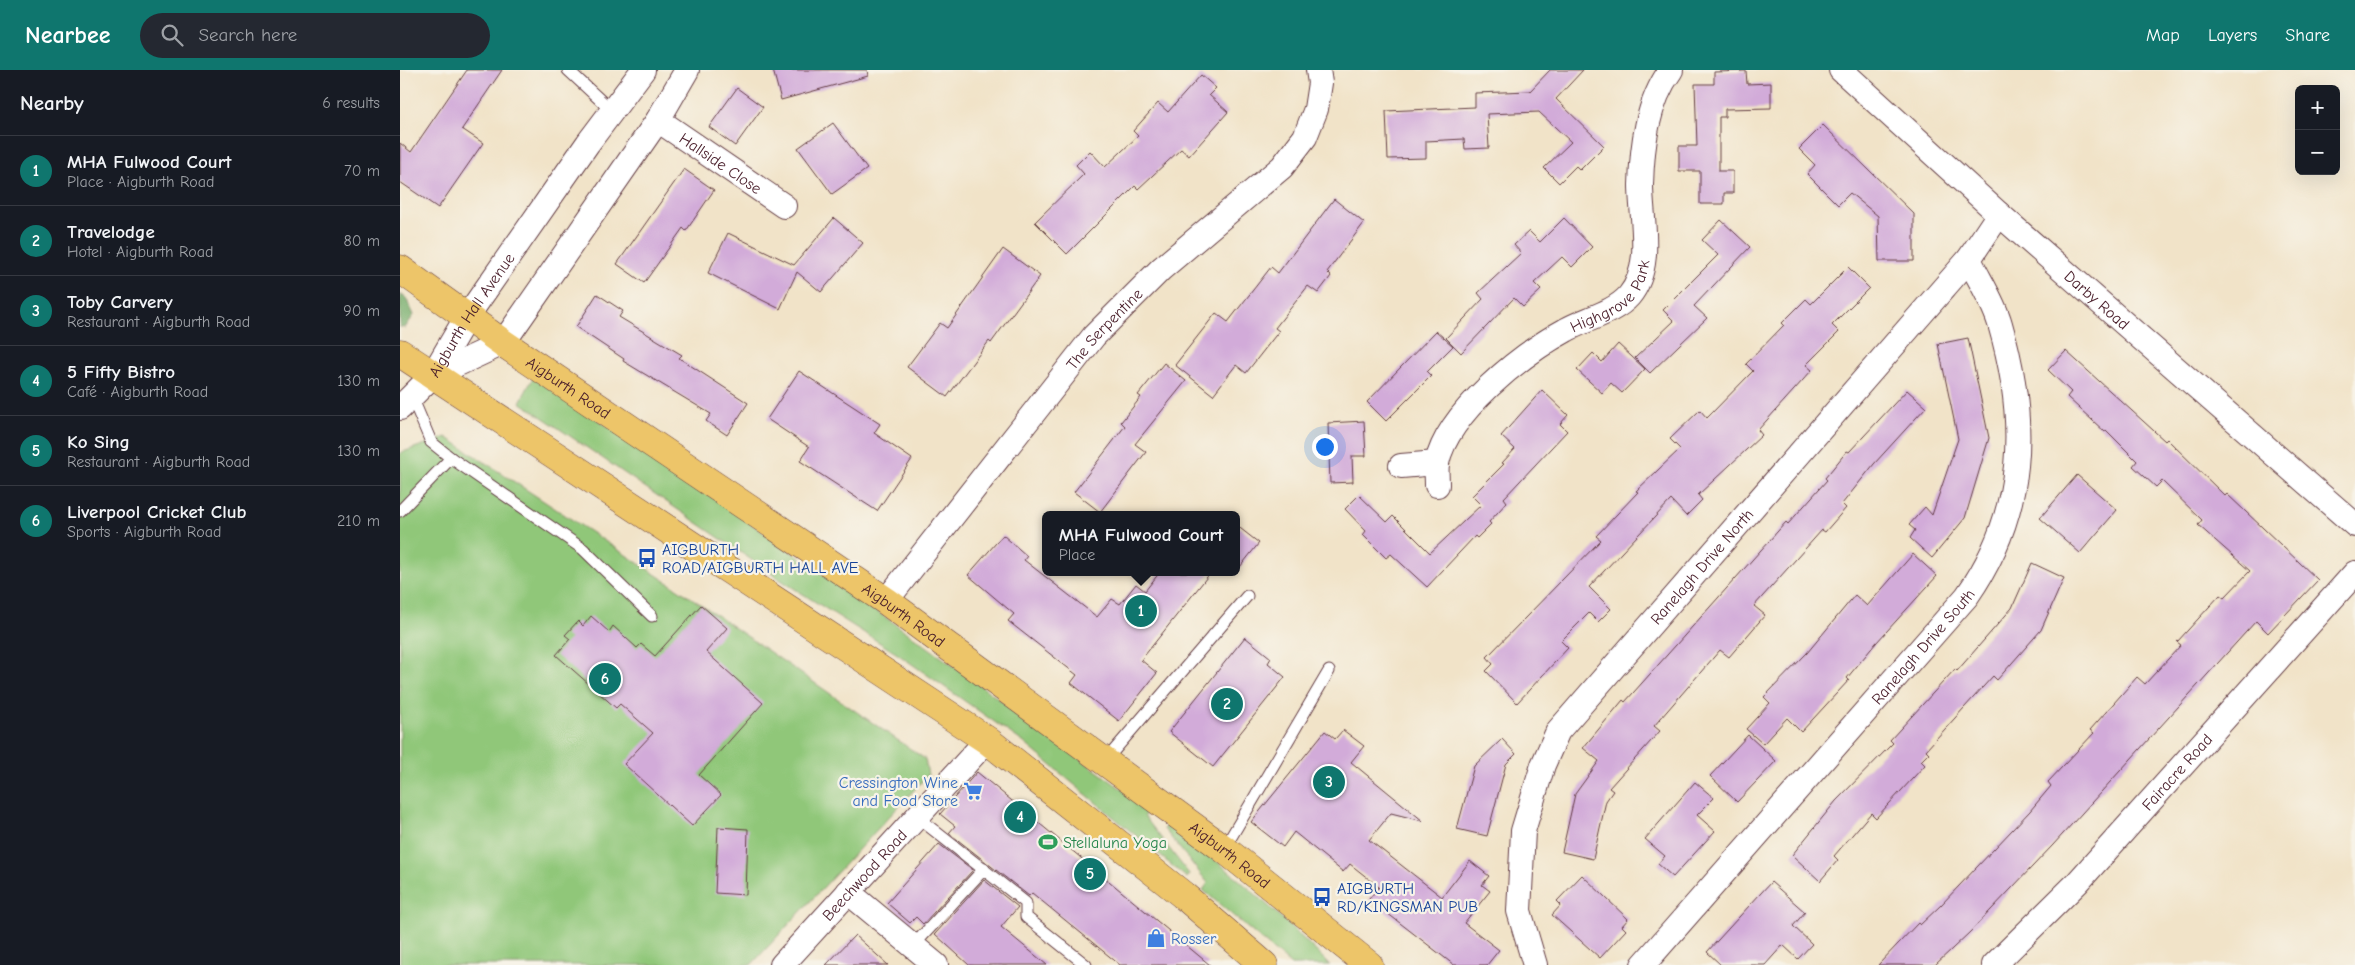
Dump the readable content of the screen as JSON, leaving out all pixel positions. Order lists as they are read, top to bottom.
{
  "streets": {
    "highway": ["Aigburth Road"],
    "street": [
      "Hallside Close",
      "Highgrove Park",
      "Darby Road",
      "Aigburth Hall Avenue",
      "The Serpentine",
      "Ranelagh Drive North",
      "Ranelagh Drive South",
      "Fairacre Road",
      "Beechwood Road"
    ]
  },
  "crossings": [
    ["Darby Road", "Ranelagh Drive North"],
    ["Aigburth Hall Avenue", "Aigburth Road"],
    ["The Serpentine", "Aigburth Road"],
    ["Ranelagh Drive North", "Ranelagh Drive South"]
  ],
  "places": {
    "bus stop": ["AIGBURTH ROAD/AIGBURTH HALL AVE", "AIGBURTH RD/KINGSMAN PUB"],
    "supermarket": ["Cressington Wine and Food Store"],
    "sports": ["Stellaluna Yoga"],
    "shop": ["Rosser"]
  },
  "page": {
    "header": "Nearbee",
    "search": "Search here",
    "nav": ["Map", "Layers", "Share"],
    "heading": ["Nearby", "6 results"],
    "map_buttons": ["+", "−"],
    "list": [
      {
        "mark": "1",
        "name": "MHA Fulwood Court",
        "note": "Place · Aigburth Road",
        "value": "70 m"
      },
      {
        "mark": "2",
        "name": "Travelodge",
        "note": "Hotel · Aigburth Road",
        "value": "80 m"
      },
      {
        "mark": "3",
        "name": "Toby Carvery",
        "note": "Restaurant · Aigburth Road",
        "value": "90 m"
      },
      {
        "mark": "4",
        "name": "5 Fifty Bistro",
        "note": "Café · Aigburth Road",
        "value": "130 m"
      },
      {
        "mark": "5",
        "name": "Ko Sing",
        "note": "Restaurant · Aigburth Road",
        "value": "130 m"
      },
      {
        "mark": "6",
        "name": "Liverpool Cricket Club",
        "note": "Sports · Aigburth Road",
        "value": "210 m"
      }
    ],
    "popup": ["MHA Fulwood Court", "Place"],
    "pins": [
      "1",
      "6",
      "2",
      "3",
      "4",
      "5"
    ]
  }
}
